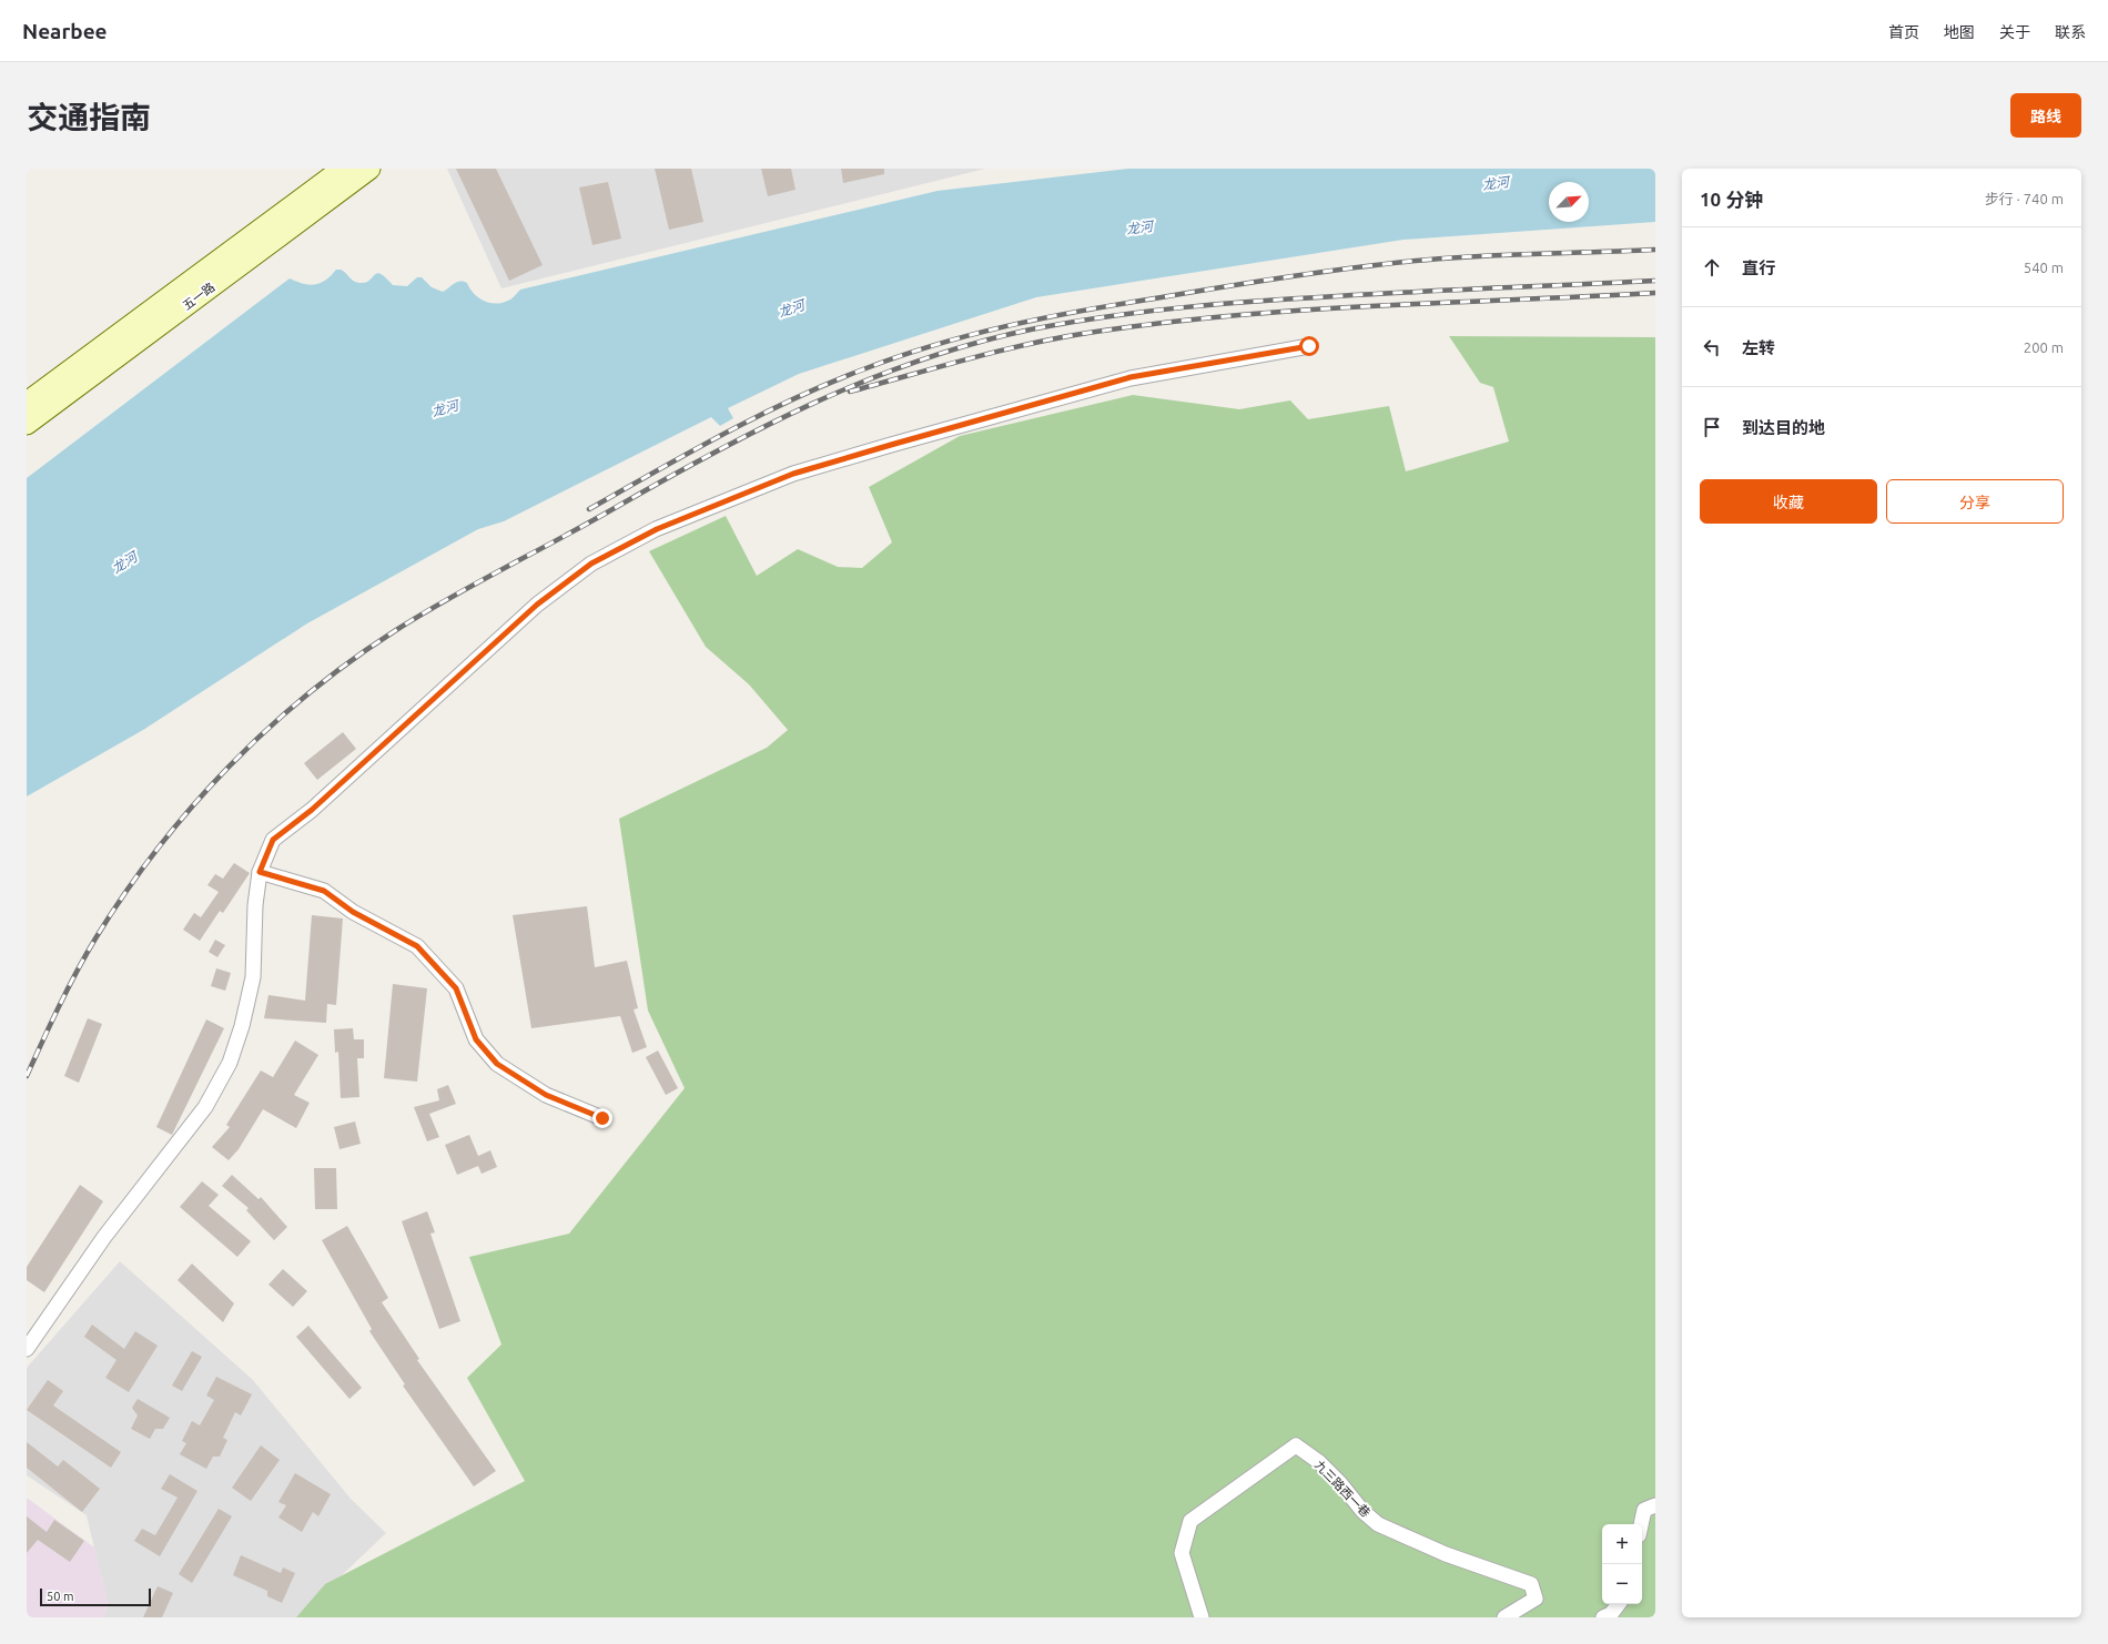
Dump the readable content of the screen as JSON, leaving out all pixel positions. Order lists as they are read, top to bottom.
{
  "streets": {
    "main road": ["五一路"],
    "street": ["九三路西一巷"]
  },
  "water": ["龙河"],
  "scale_bar": "50 m",
  "north": "top right",
  "page": {
    "header": "Nearbee",
    "nav": [
      "首页",
      "地图",
      "关于",
      "联系"
    ],
    "title": "交通指南",
    "buttons": [
      "路线",
      ["收藏", "分享"]
    ],
    "heading": ["10 分钟", "步行 · 740 m"],
    "list": [
      ["直行", "540 m"],
      ["左转", "200 m"],
      "到达目的地"
    ],
    "map_buttons": ["+", "−"],
    "scale": "50 m"
  }
}
